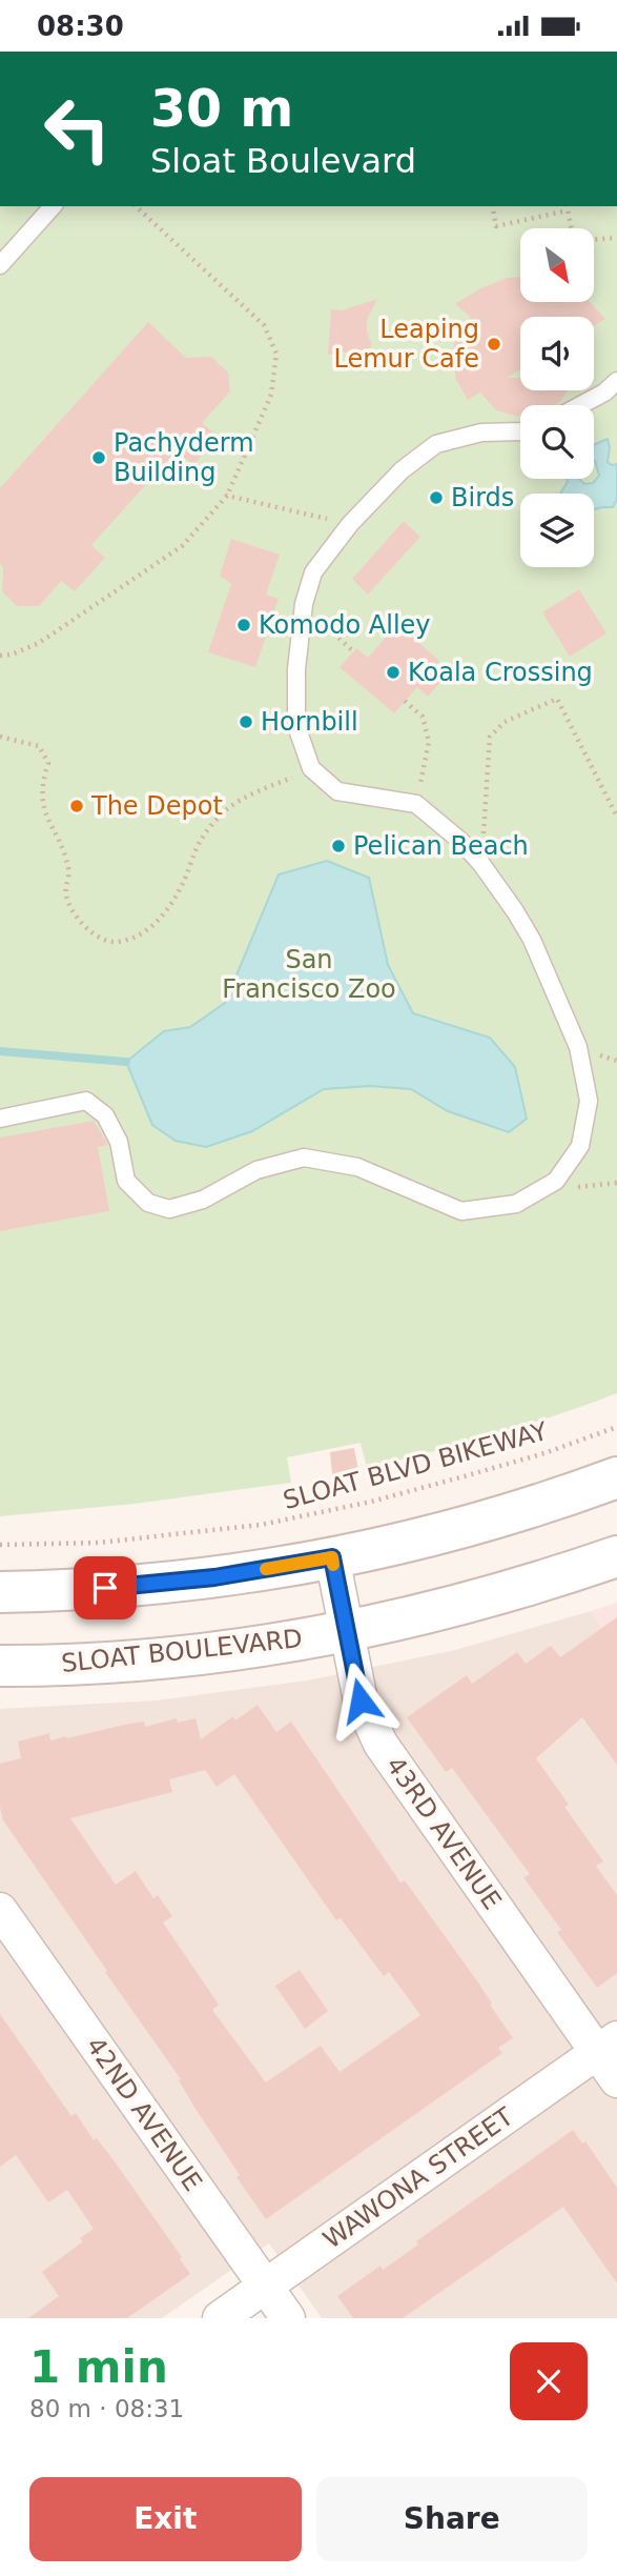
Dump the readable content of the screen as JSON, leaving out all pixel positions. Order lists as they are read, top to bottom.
{
  "streets": {
    "street": [
      "SLOAT BOULEVARD",
      "43RD AVENUE",
      "42ND AVENUE",
      "WAWONA STREET"
    ],
    "path": ["SLOAT BLVD BIKEWAY"]
  },
  "crossings": [
    ["SLOAT BOULEVARD", "43RD AVENUE"],
    ["43RD AVENUE", "WAWONA STREET"],
    ["42ND AVENUE", "WAWONA STREET"]
  ],
  "parks": ["San Francisco Zoo"],
  "places": [
    "Leaping Lemur Cafe",
    "Pachyderm Building",
    "Birds",
    "Komodo Alley",
    "Koala Crossing",
    "Hornbill",
    "The Depot",
    "Pelican Beach"
  ],
  "north": "bottom right",
  "page": {
    "status": "08:30",
    "turn": ["30 m", "Sloat Boulevard"],
    "heading": ["1 min", "80 m · 08:31"],
    "buttons": ["Exit", "Share"]
  }
}
